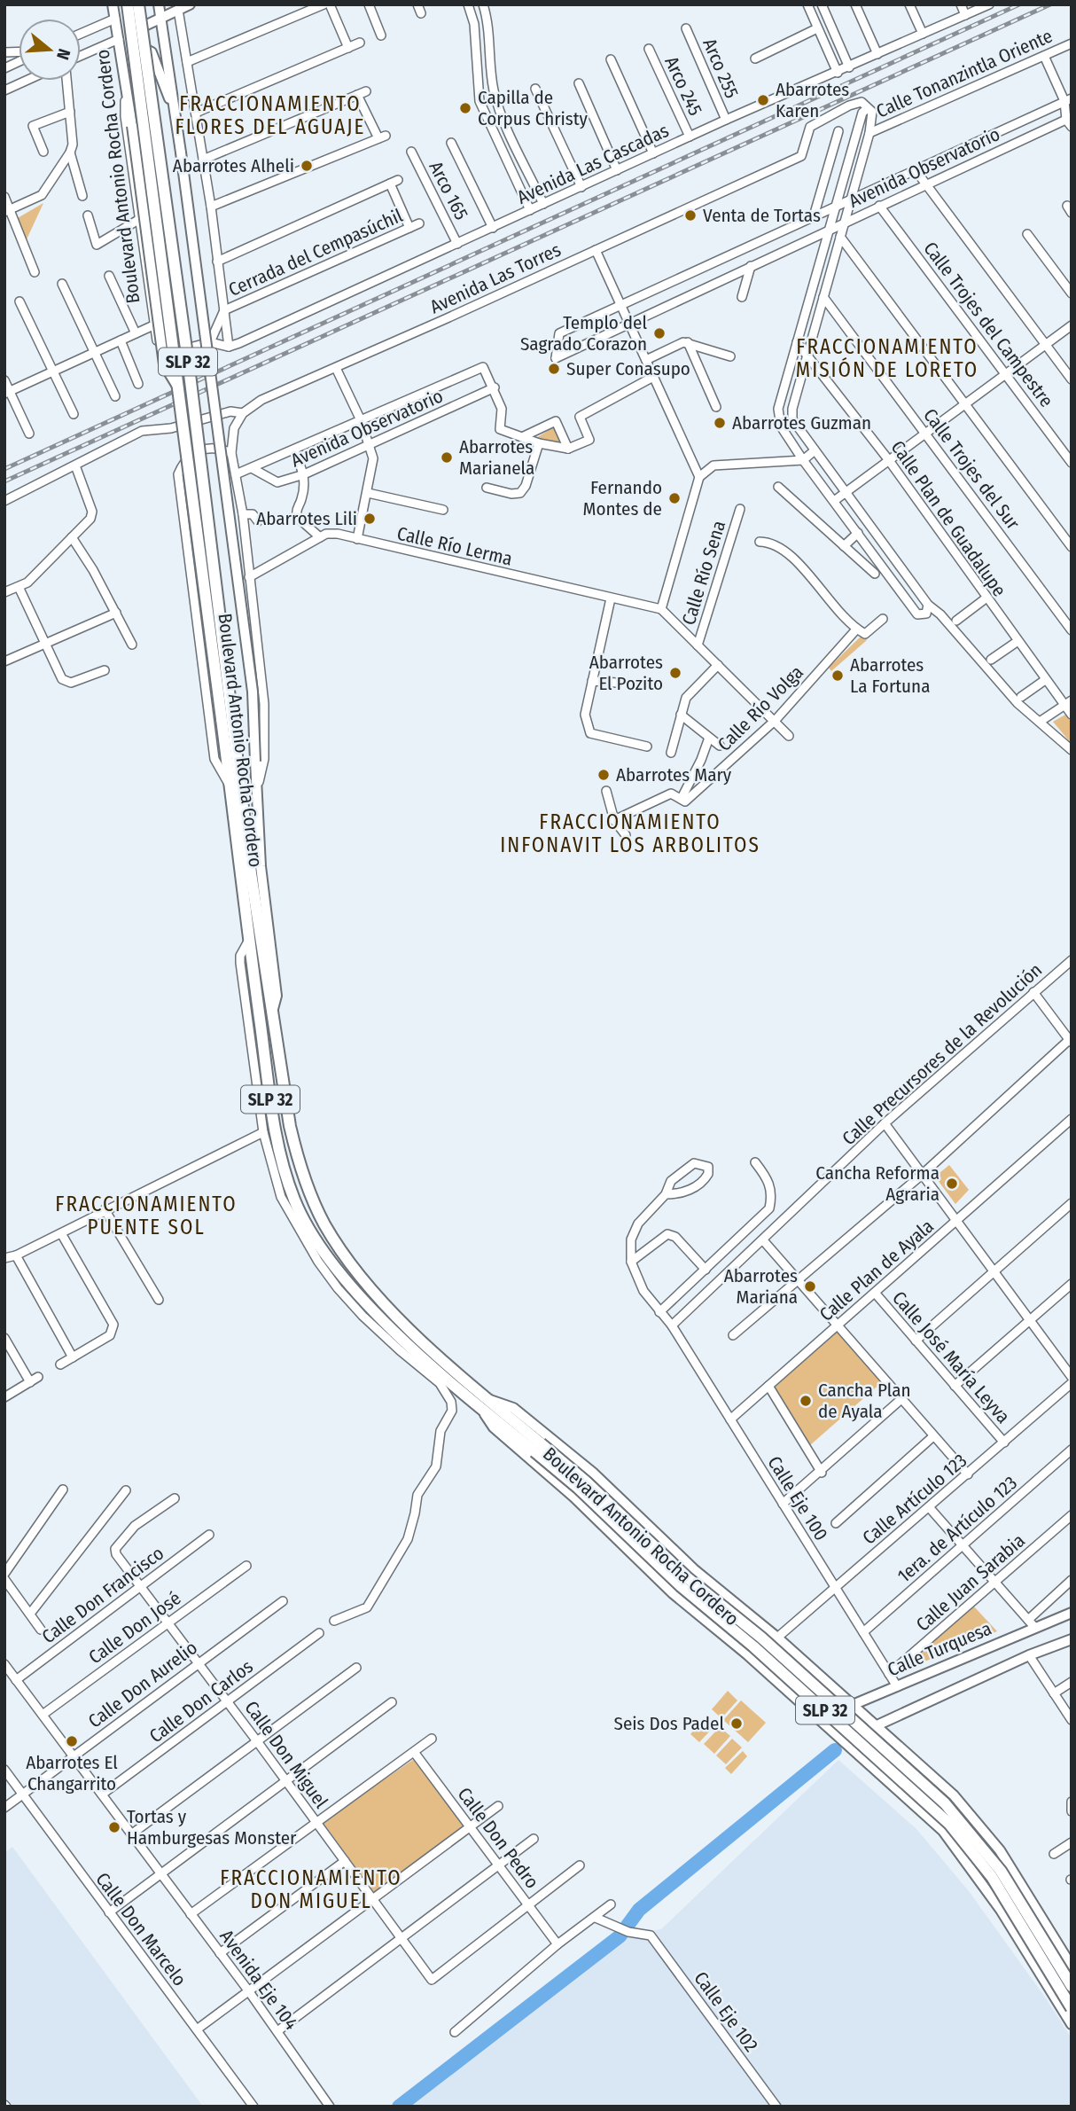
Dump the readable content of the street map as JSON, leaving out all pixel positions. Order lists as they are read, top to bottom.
{
  "streets": {
    "highway": ["Boulevard Antonio Rocha Cordero", "SLP 32"],
    "main road": ["Calle Turquesa"],
    "street": [
      "Arco 255",
      "Calle Tonanzintla Oriente",
      "Arco 245",
      "Avenida Las Cascadas",
      "Avenida Observatorio",
      "Arco 165",
      "Cerrada del Cempasúchil",
      "Avenida Las Torres",
      "Calle Trojes del Campestre",
      "Calle Trojes del Sur",
      "Calle Plan de Guadalupe",
      "Calle Río Lerma",
      "Calle Río Sena",
      "Calle Río Volga",
      "Calle Precursores de la Revolución",
      "Calle Plan de Ayala",
      "Calle José María Leyva",
      "Calle Eje 100",
      "Calle Artículo 123",
      "1era. de Artículo 123",
      "Calle Juan Sarabia",
      "Calle Don Francisco",
      "Calle Don José",
      "Calle Don Aurelio",
      "Calle Don Carlos",
      "Calle Don Miguel",
      "Calle Don Pedro",
      "Calle Don Marcelo",
      "Avenida Eje 104",
      "Calle Eje 102"
    ]
  },
  "crossings": [
    ["Arco 255", "Avenida Las Cascadas"],
    ["Arco 245", "Avenida Las Cascadas"],
    ["Avenida Las Cascadas", "Arco 165"],
    ["Avenida Observatorio", "Calle Trojes del Campestre"],
    ["Boulevard Antonio Rocha Cordero", "Calle Artículo 123"],
    ["Boulevard Antonio Rocha Cordero", "Calle Turquesa"],
    ["Calle Precursores de la Revolución", "Calle Eje 100"],
    ["Calle Plan de Ayala", "Calle José María Leyva"],
    ["Calle Plan de Ayala", "Calle Eje 100"],
    ["Calle José María Leyva", "Calle Artículo 123"],
    ["Calle Eje 100", "Calle Artículo 123"],
    ["Calle Eje 100", "1era. de Artículo 123"],
    ["Calle Eje 100", "Calle Juan Sarabia"],
    ["Calle Eje 100", "Calle Turquesa"],
    ["Calle Don Francisco", "Calle Don Miguel"],
    ["Calle Don Francisco", "Avenida Eje 104"],
    ["Calle Don José", "Calle Don Miguel"],
    ["Calle Don José", "Avenida Eje 104"],
    ["Calle Don Aurelio", "Calle Don Miguel"],
    ["Calle Don Aurelio", "Calle Don Marcelo"],
    ["Calle Don Aurelio", "Avenida Eje 104"],
    ["Calle Don Carlos", "Calle Don Miguel"],
    ["Calle Don Carlos", "Avenida Eje 104"],
    ["Calle Don Miguel", "Calle Don Pedro"]
  ],
  "districts": [
    "FRACCIONAMIENTO FLORES DEL AGUAJE",
    "FRACCIONAMIENTO MISIÓN DE LORETO",
    "FRACCIONAMIENTO INFONAVIT LOS ARBOLITOS",
    "FRACCIONAMIENTO PUENTE SOL",
    "FRACCIONAMIENTO DON MIGUEL"
  ],
  "places": [
    "Abarrotes Karen",
    "Capilla de Corpus Christy",
    "Abarrotes Alheli",
    "Venta de Tortas",
    "Templo del Sagrado Corazon",
    "Super Conasupo",
    "Abarrotes Guzman",
    "Abarrotes Marianela",
    "Fernando Montes de",
    "Abarrotes Lili",
    "Abarrotes El Pozito",
    "Abarrotes La Fortuna",
    "Abarrotes Mary",
    "Cancha Reforma Agraria",
    "Abarrotes Mariana",
    "Cancha Plan de Ayala",
    "Seis Dos Padel",
    "Abarrotes El Changarrito",
    "Tortas y Hamburgesas Monster"
  ],
  "north": "right"
}
